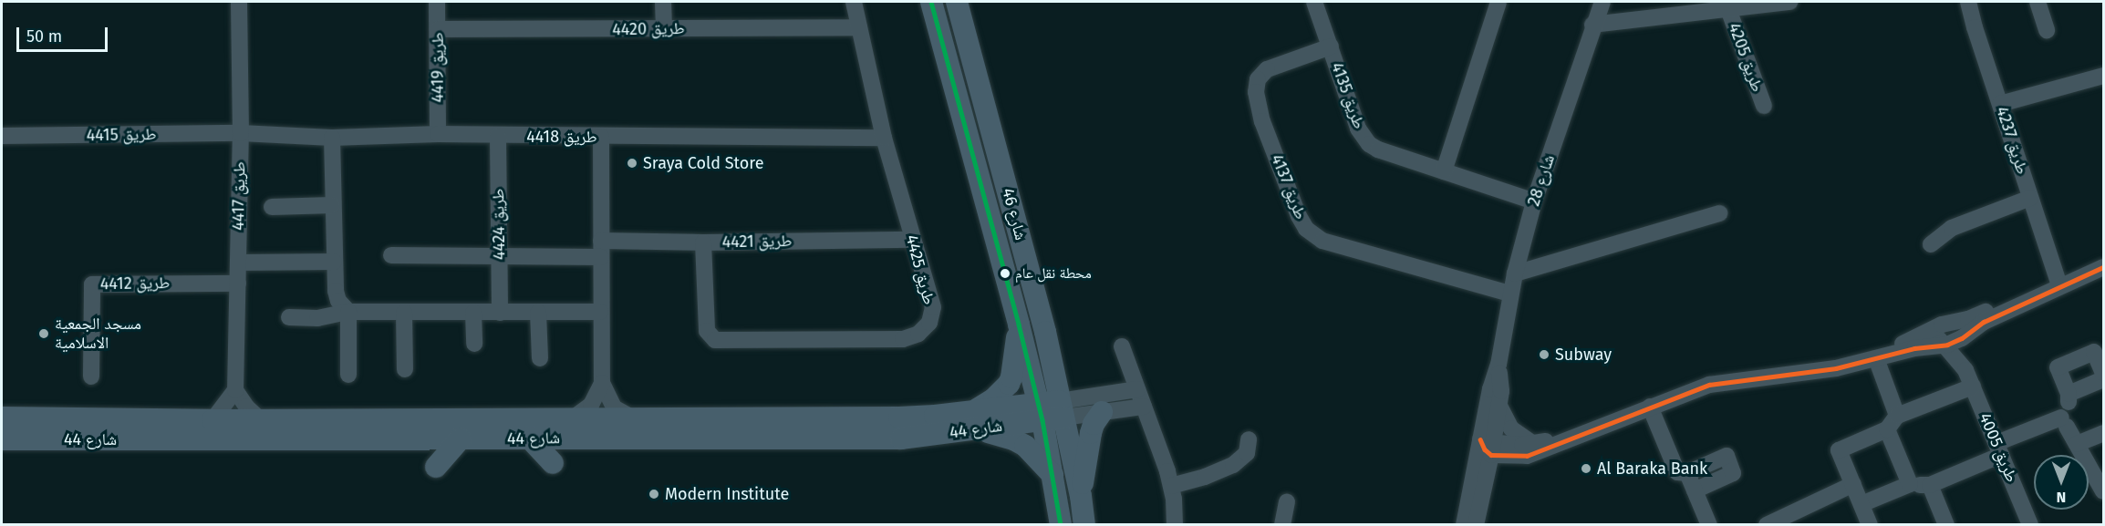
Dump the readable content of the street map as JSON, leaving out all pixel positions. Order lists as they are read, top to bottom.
{
  "streets": {
    "main road": ["شارع 46", "شارع 44"],
    "street": [
      "طريق 4420",
      "طريق 4205",
      "طريق 4419",
      "طريق 4135",
      "طريق 4415",
      "طريق 4418",
      "طريق 4237",
      "شارع 28",
      "طريق 4137",
      "طريق 4417",
      "طريق 4424",
      "طريق 4421",
      "طريق 4425",
      "طريق 4412",
      "طريق 4005"
    ]
  },
  "crossings": [
    ["طريق 4420", "طريق 4419"],
    ["طريق 4420", "طريق 4425"],
    ["طريق 4205", "شارع 28"],
    ["طريق 4419", "طريق 4418"],
    ["طريق 4135", "شارع 28"],
    ["طريق 4135", "طريق 4137"],
    ["طريق 4415", "طريق 4418"],
    ["طريق 4415", "طريق 4417"],
    ["طريق 4418", "طريق 4417"],
    ["طريق 4418", "طريق 4424"],
    ["طريق 4418", "طريق 4425"],
    ["شارع 28", "طريق 4137"],
    ["طريق 4417", "طريق 4412"],
    ["شارع 46", "شارع 44"],
    ["طريق 4424", "طريق 4421"],
    ["طريق 4421", "طريق 4425"]
  ],
  "places": [
    "Sraya Cold Store",
    "محطة نقل عام",
    "مسجد الجمعية الاسلامية",
    "Subway",
    "Al Baraka Bank",
    "Modern Institute"
  ],
  "scale_bar": "50 m",
  "north": "bottom"
}
